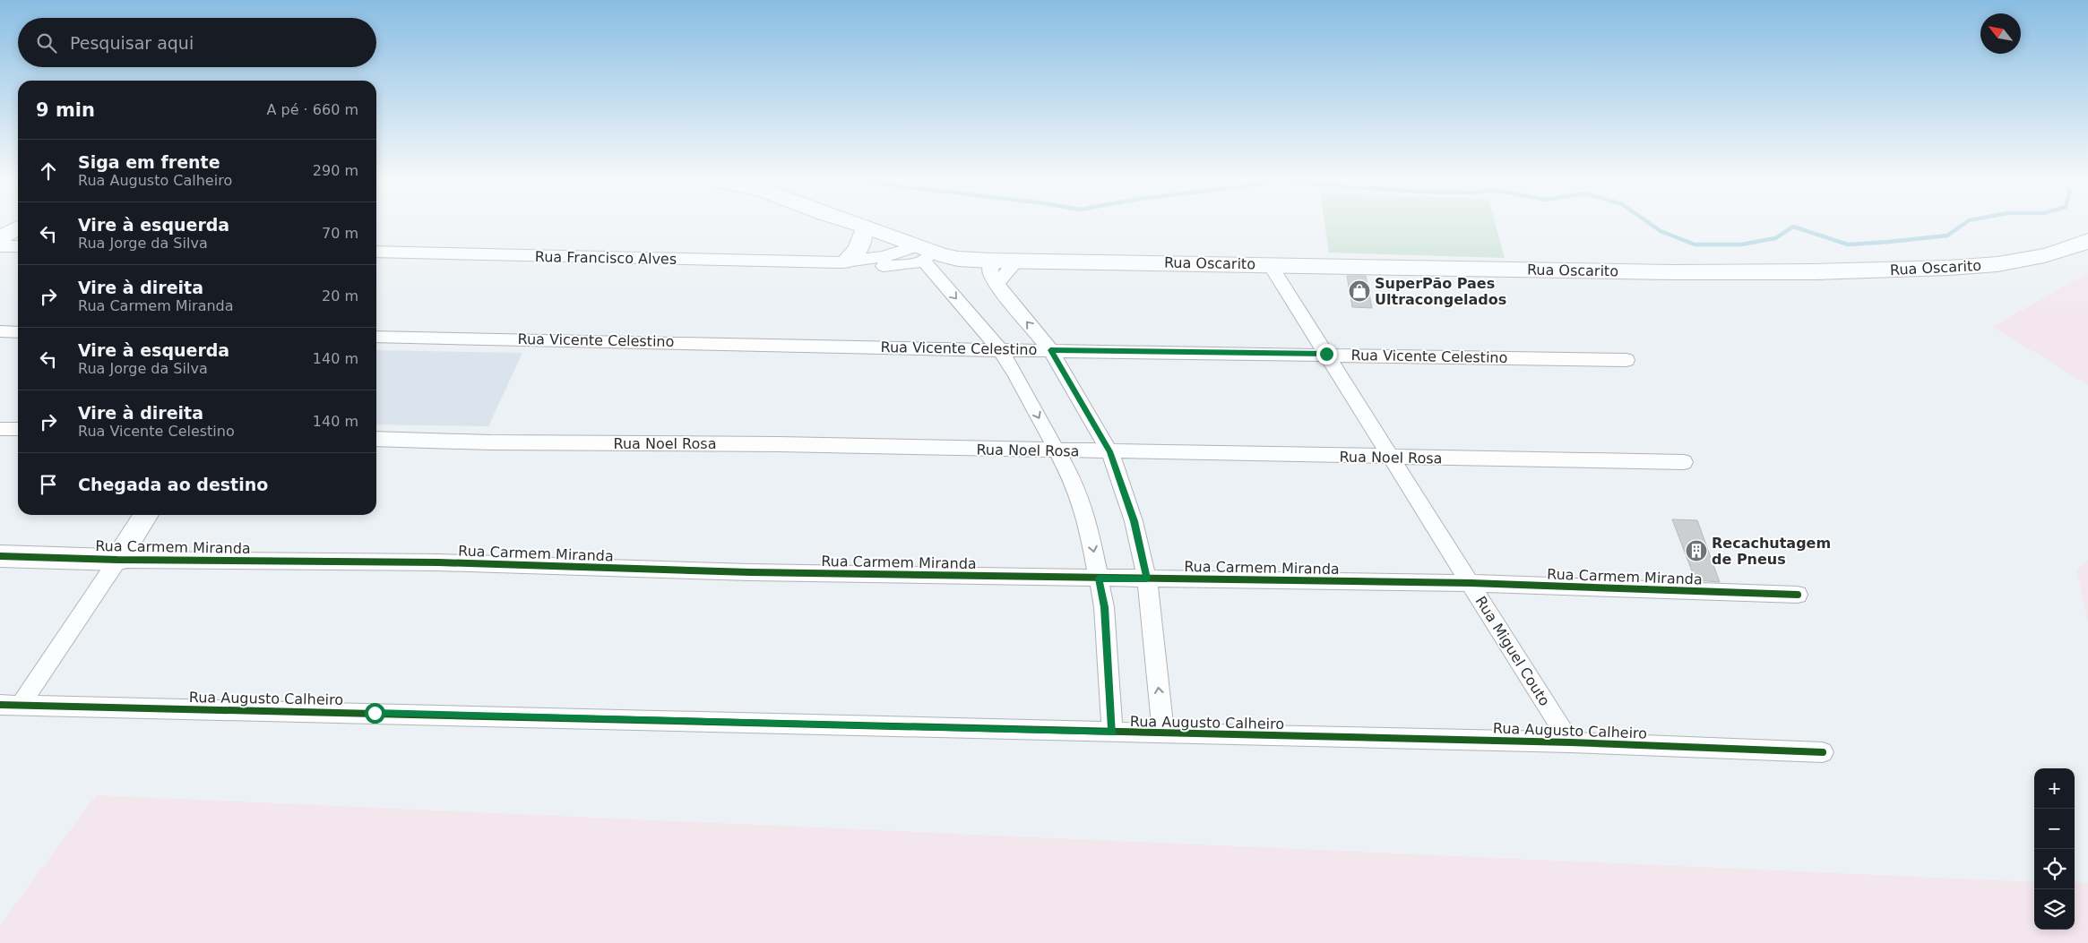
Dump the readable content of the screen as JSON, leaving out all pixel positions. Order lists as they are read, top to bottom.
{
  "streets": {
    "main road": ["Rua Oscarito", "Rua Carmem Miranda"],
    "street": [
      "Rua Francisco Alves",
      "Rua Vicente Celestino",
      "Rua Noel Rosa",
      "Rua Miguel Couto",
      "Rua Augusto Calheiro"
    ]
  },
  "crossings": [
    ["Rua Francisco Alves", "Rua Oscarito"],
    ["Rua Oscarito", "Rua Miguel Couto"],
    ["Rua Vicente Celestino", "Rua Miguel Couto"],
    ["Rua Noel Rosa", "Rua Miguel Couto"],
    ["Rua Carmem Miranda", "Rua Miguel Couto"],
    ["Rua Miguel Couto", "Rua Augusto Calheiro"]
  ],
  "places": {
    "shop": ["SuperPão Paes Ultracongelados"],
    "building": ["Recachutagem de Pneus"]
  },
  "north": "top left",
  "page": {
    "search": "Pesquisar aqui",
    "heading": ["9 min", "A pé · 660 m"],
    "list": [
      ["Siga em frente", "Rua Augusto Calheiro", "290 m"],
      ["Vire à esquerda", "Rua Jorge da Silva", "70 m"],
      ["Vire à direita", "Rua Carmem Miranda", "20 m"],
      ["Vire à esquerda", "Rua Jorge da Silva", "140 m"],
      ["Vire à direita", "Rua Vicente Celestino", "140 m"],
      "Chegada ao destino"
    ],
    "map_buttons": ["+", "−"]
  }
}
